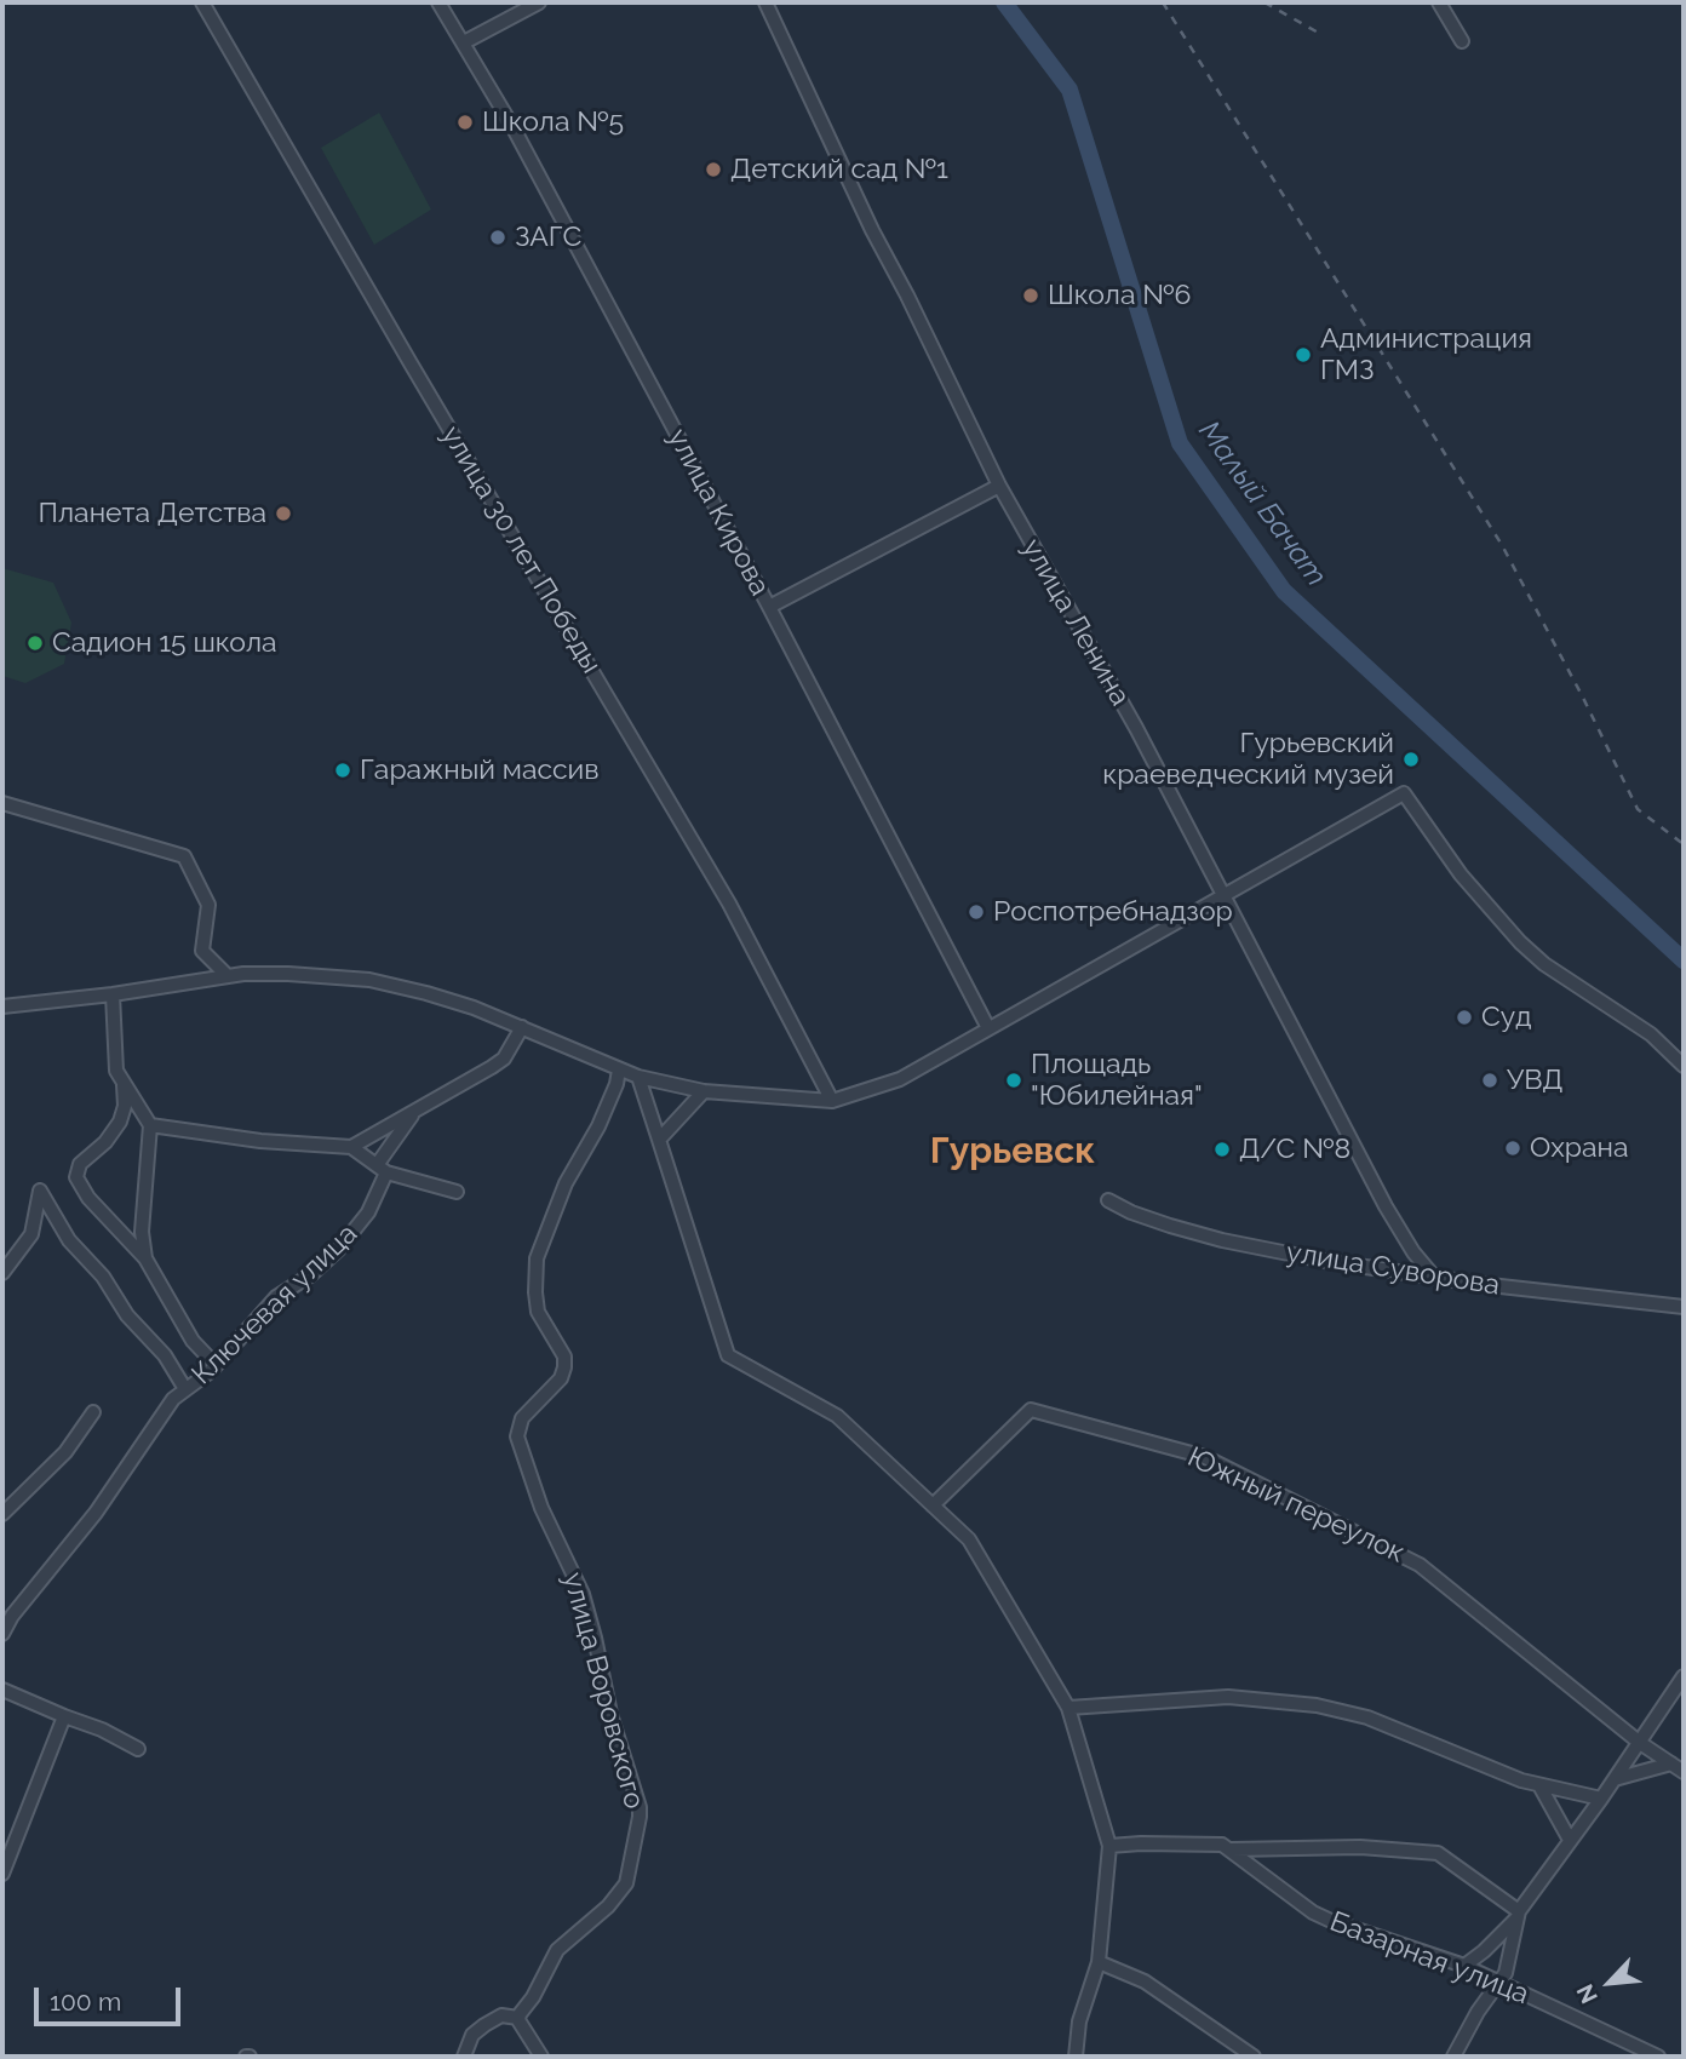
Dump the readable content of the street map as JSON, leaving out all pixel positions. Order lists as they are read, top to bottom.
{
  "streets": {
    "street": [
      "улица Кирова",
      "улица 30 лет Победы",
      "улица Ленина",
      "улица Суворова",
      "Ключевая улица",
      "Южный переулок",
      "улица Воровского",
      "Базарная улица"
    ]
  },
  "crossings": [
    ["улица Ленина", "улица Суворова"]
  ],
  "districts": ["Гурьевск"],
  "water": ["Малый Бачат"],
  "places": [
    "Школа №5",
    "Детский сад №1",
    "ЗАГС",
    "Школа №6",
    "Администрация ГМЗ",
    "Планета Детства",
    "Садион 15 школа",
    "Гурьевский краеведческий музей",
    "Гаражный массив",
    "Роспотребнадзор",
    "Суд",
    "Площадь \"Юбилейная\"",
    "УВД",
    "Охрана",
    "Д/С №8"
  ],
  "scale_bar": "100 m",
  "north": "bottom left"
}
